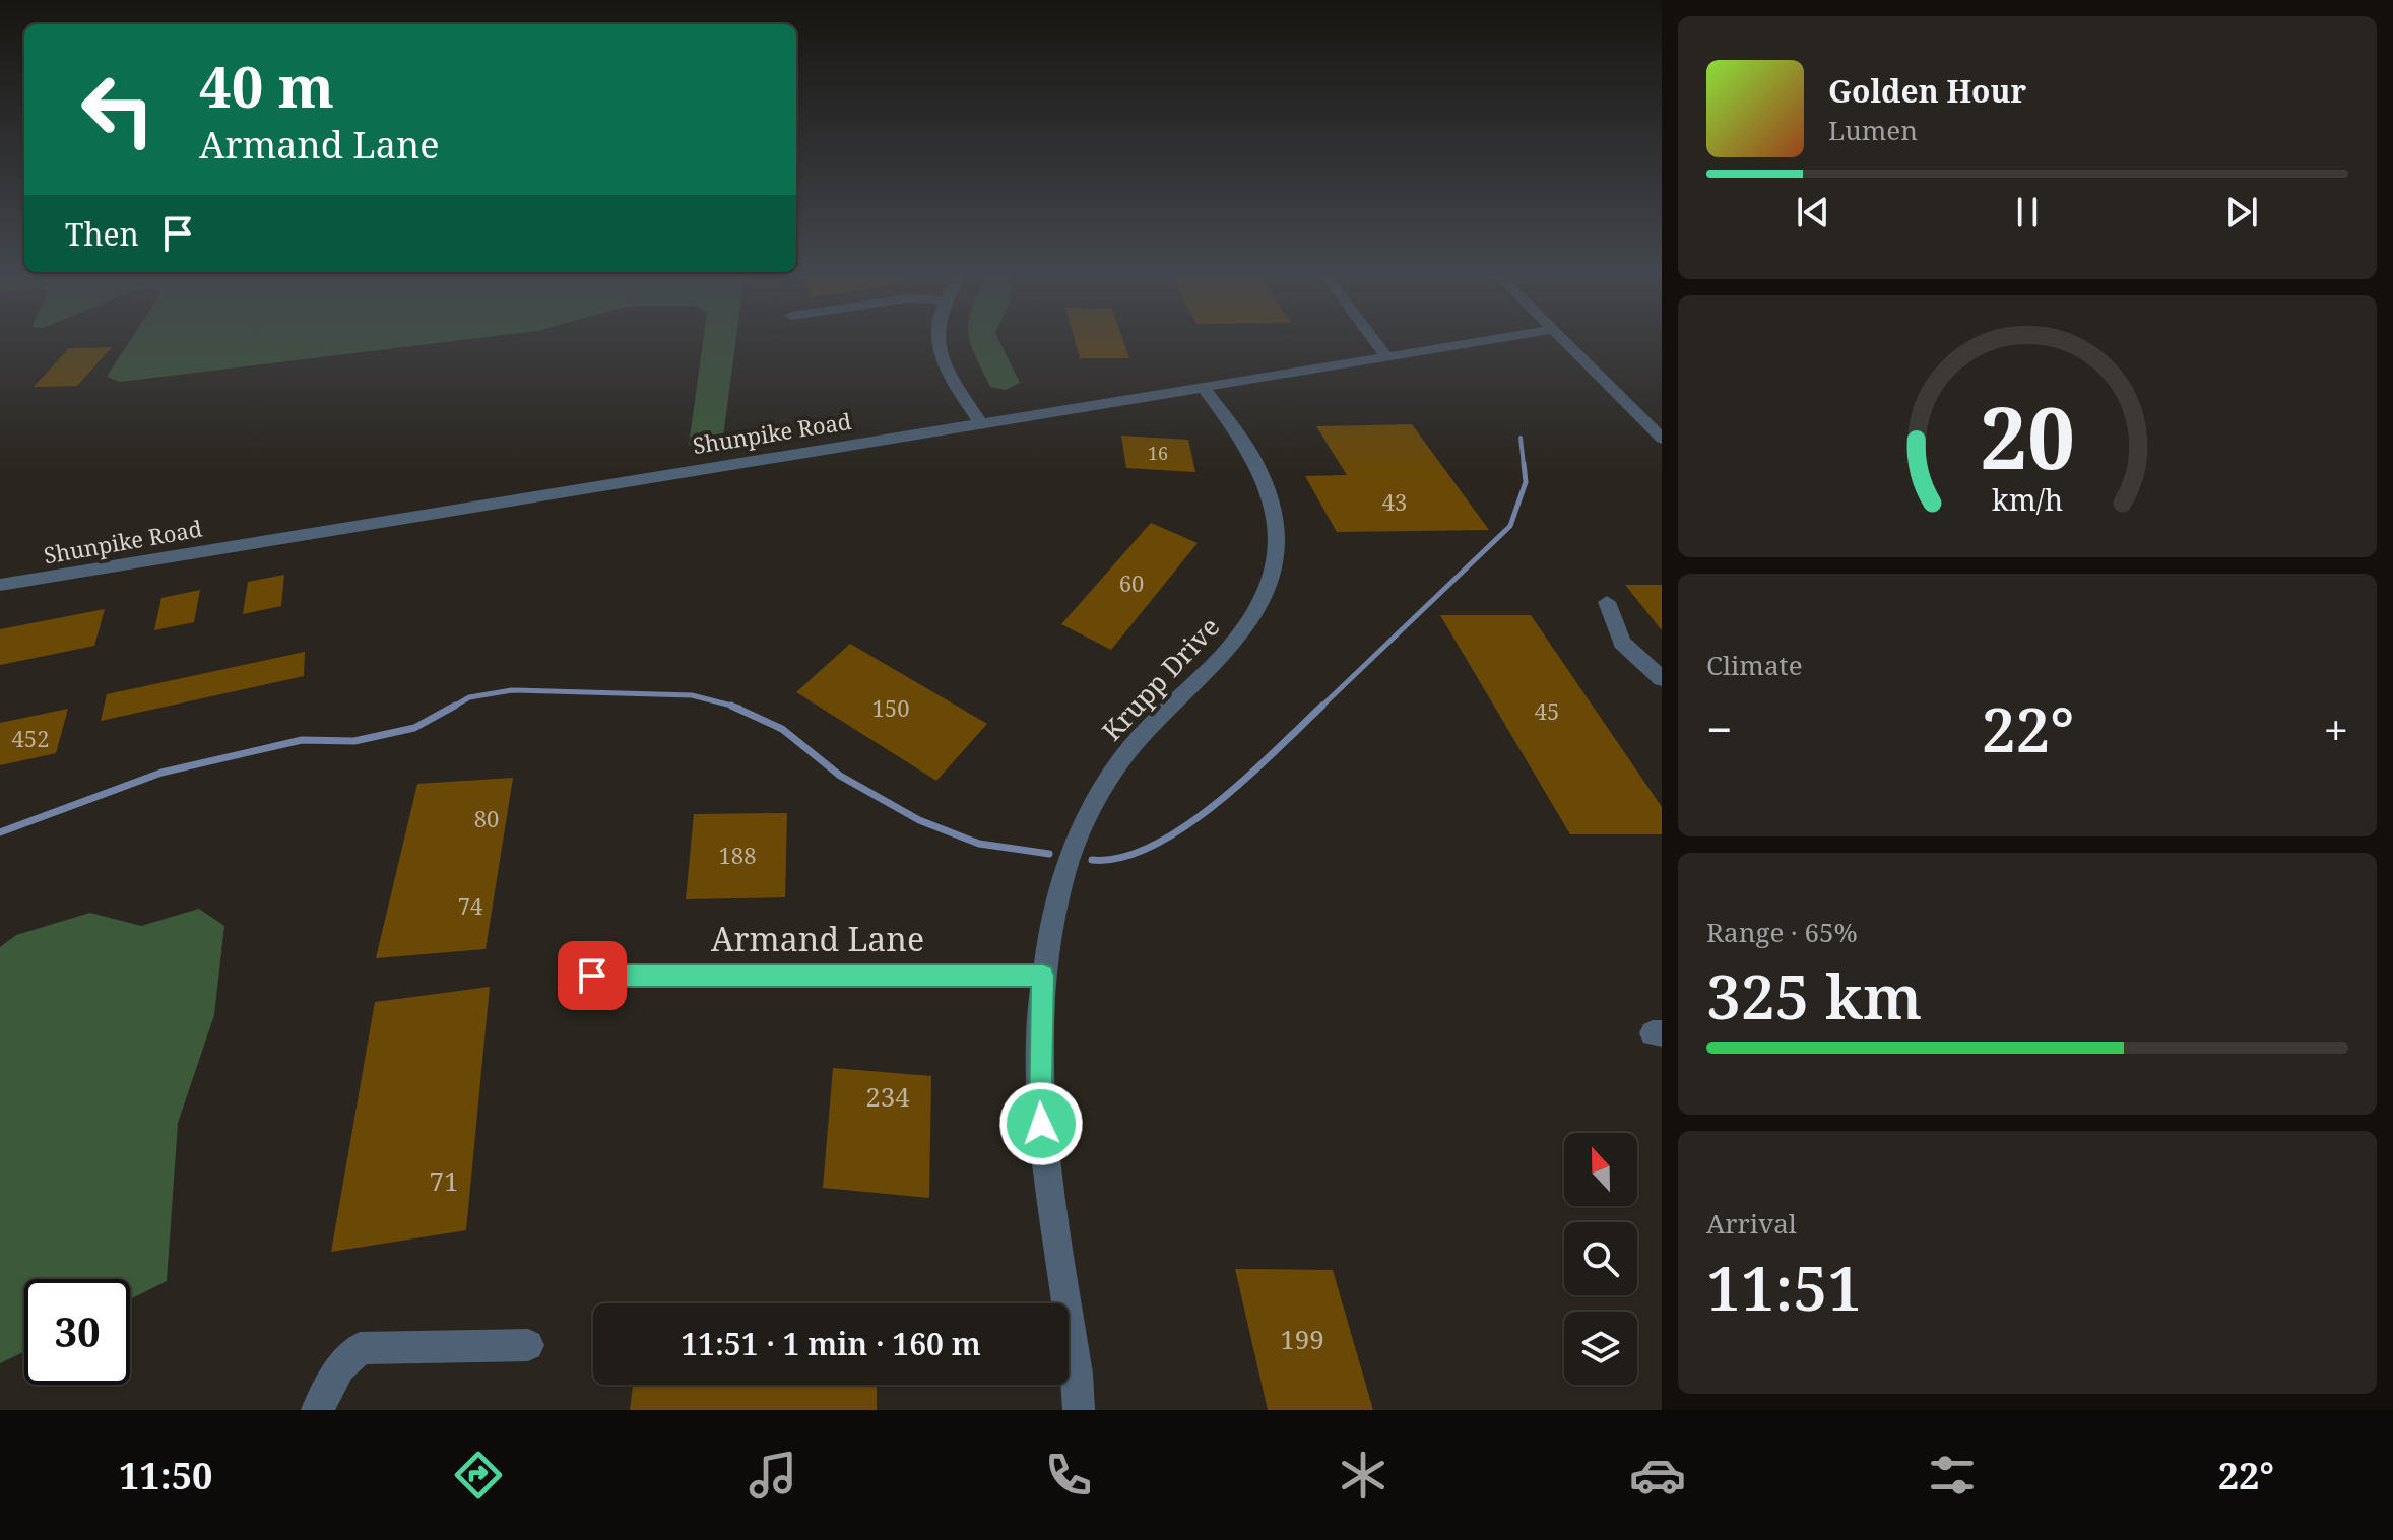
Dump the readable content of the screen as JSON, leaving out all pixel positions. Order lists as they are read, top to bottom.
{
  "streets": {
    "street": ["Shunpike Road", "Krupp Drive", "Armand Lane"]
  },
  "crossings": [
    ["Shunpike Road", "Krupp Drive"],
    ["Krupp Drive", "Armand Lane"]
  ],
  "house_numbers": [
    "16",
    "43",
    "60",
    "150",
    "45",
    "452",
    "80",
    "188",
    "74",
    "234",
    "71",
    "199"
  ],
  "north": "top",
  "page": {
    "turn": ["40 m", "Armand Lane"],
    "song": ["Golden Hour", "Lumen"],
    "then": "Then",
    "tile": [
      "Climate",
      ["Range · 65%", "325 km"],
      ["Arrival", "11:51"]
    ],
    "heat": ["−", "22°", "+"],
    "limit": "30",
    "trip": "11:51 · 1 min · 160 m",
    "tabs": ["11:50", "22°"],
    "gauge": ["20", "km/h"]
  }
}
